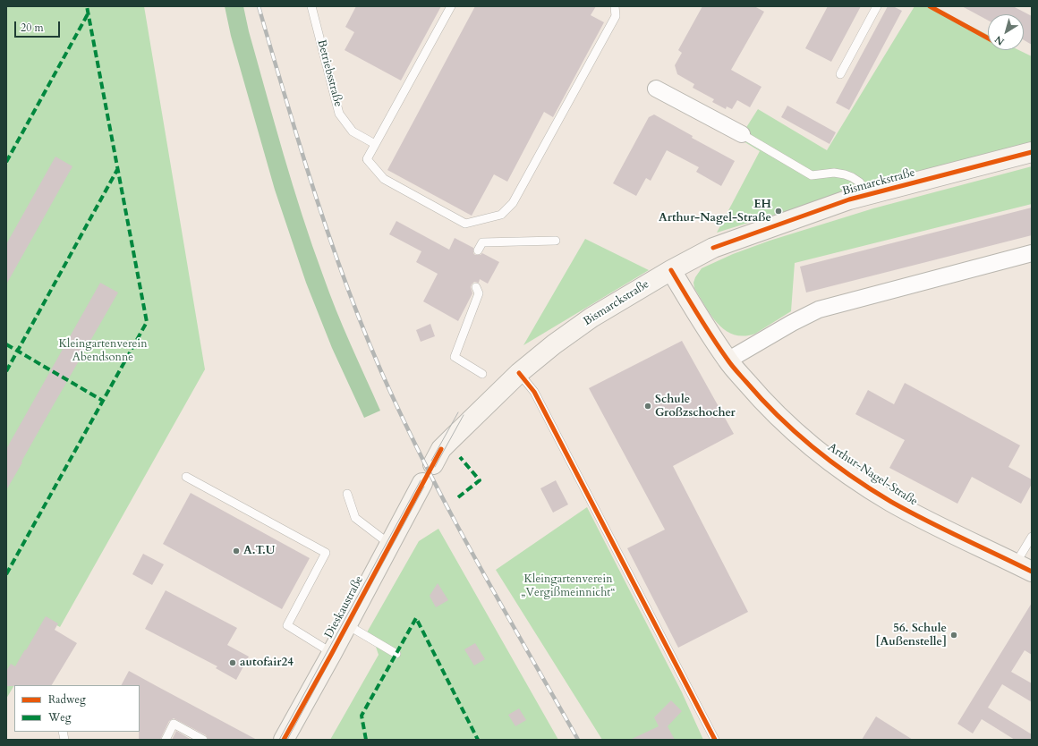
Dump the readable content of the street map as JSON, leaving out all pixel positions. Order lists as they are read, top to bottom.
{
  "streets": {
    "street": ["Bismarckstraße", "Arthur-Nagel-Straße", "Dieskaustraße"],
    "lane": ["Betriebsstraße"]
  },
  "crossings": [
    ["Bismarckstraße", "Arthur-Nagel-Straße"]
  ],
  "parks": ["Kleingartenverein Abendsonne", "Kleingartenverein „Vergißmeinnicht“"],
  "places": [
    "EH Arthur-Nagel-Straße",
    "Schule Großzschocher",
    "A.T.U",
    "56. Schule [Außenstelle]",
    "autofair24"
  ],
  "legend": ["Radweg", "Weg"],
  "scale_bar": "20 m",
  "north": "bottom left"
}
